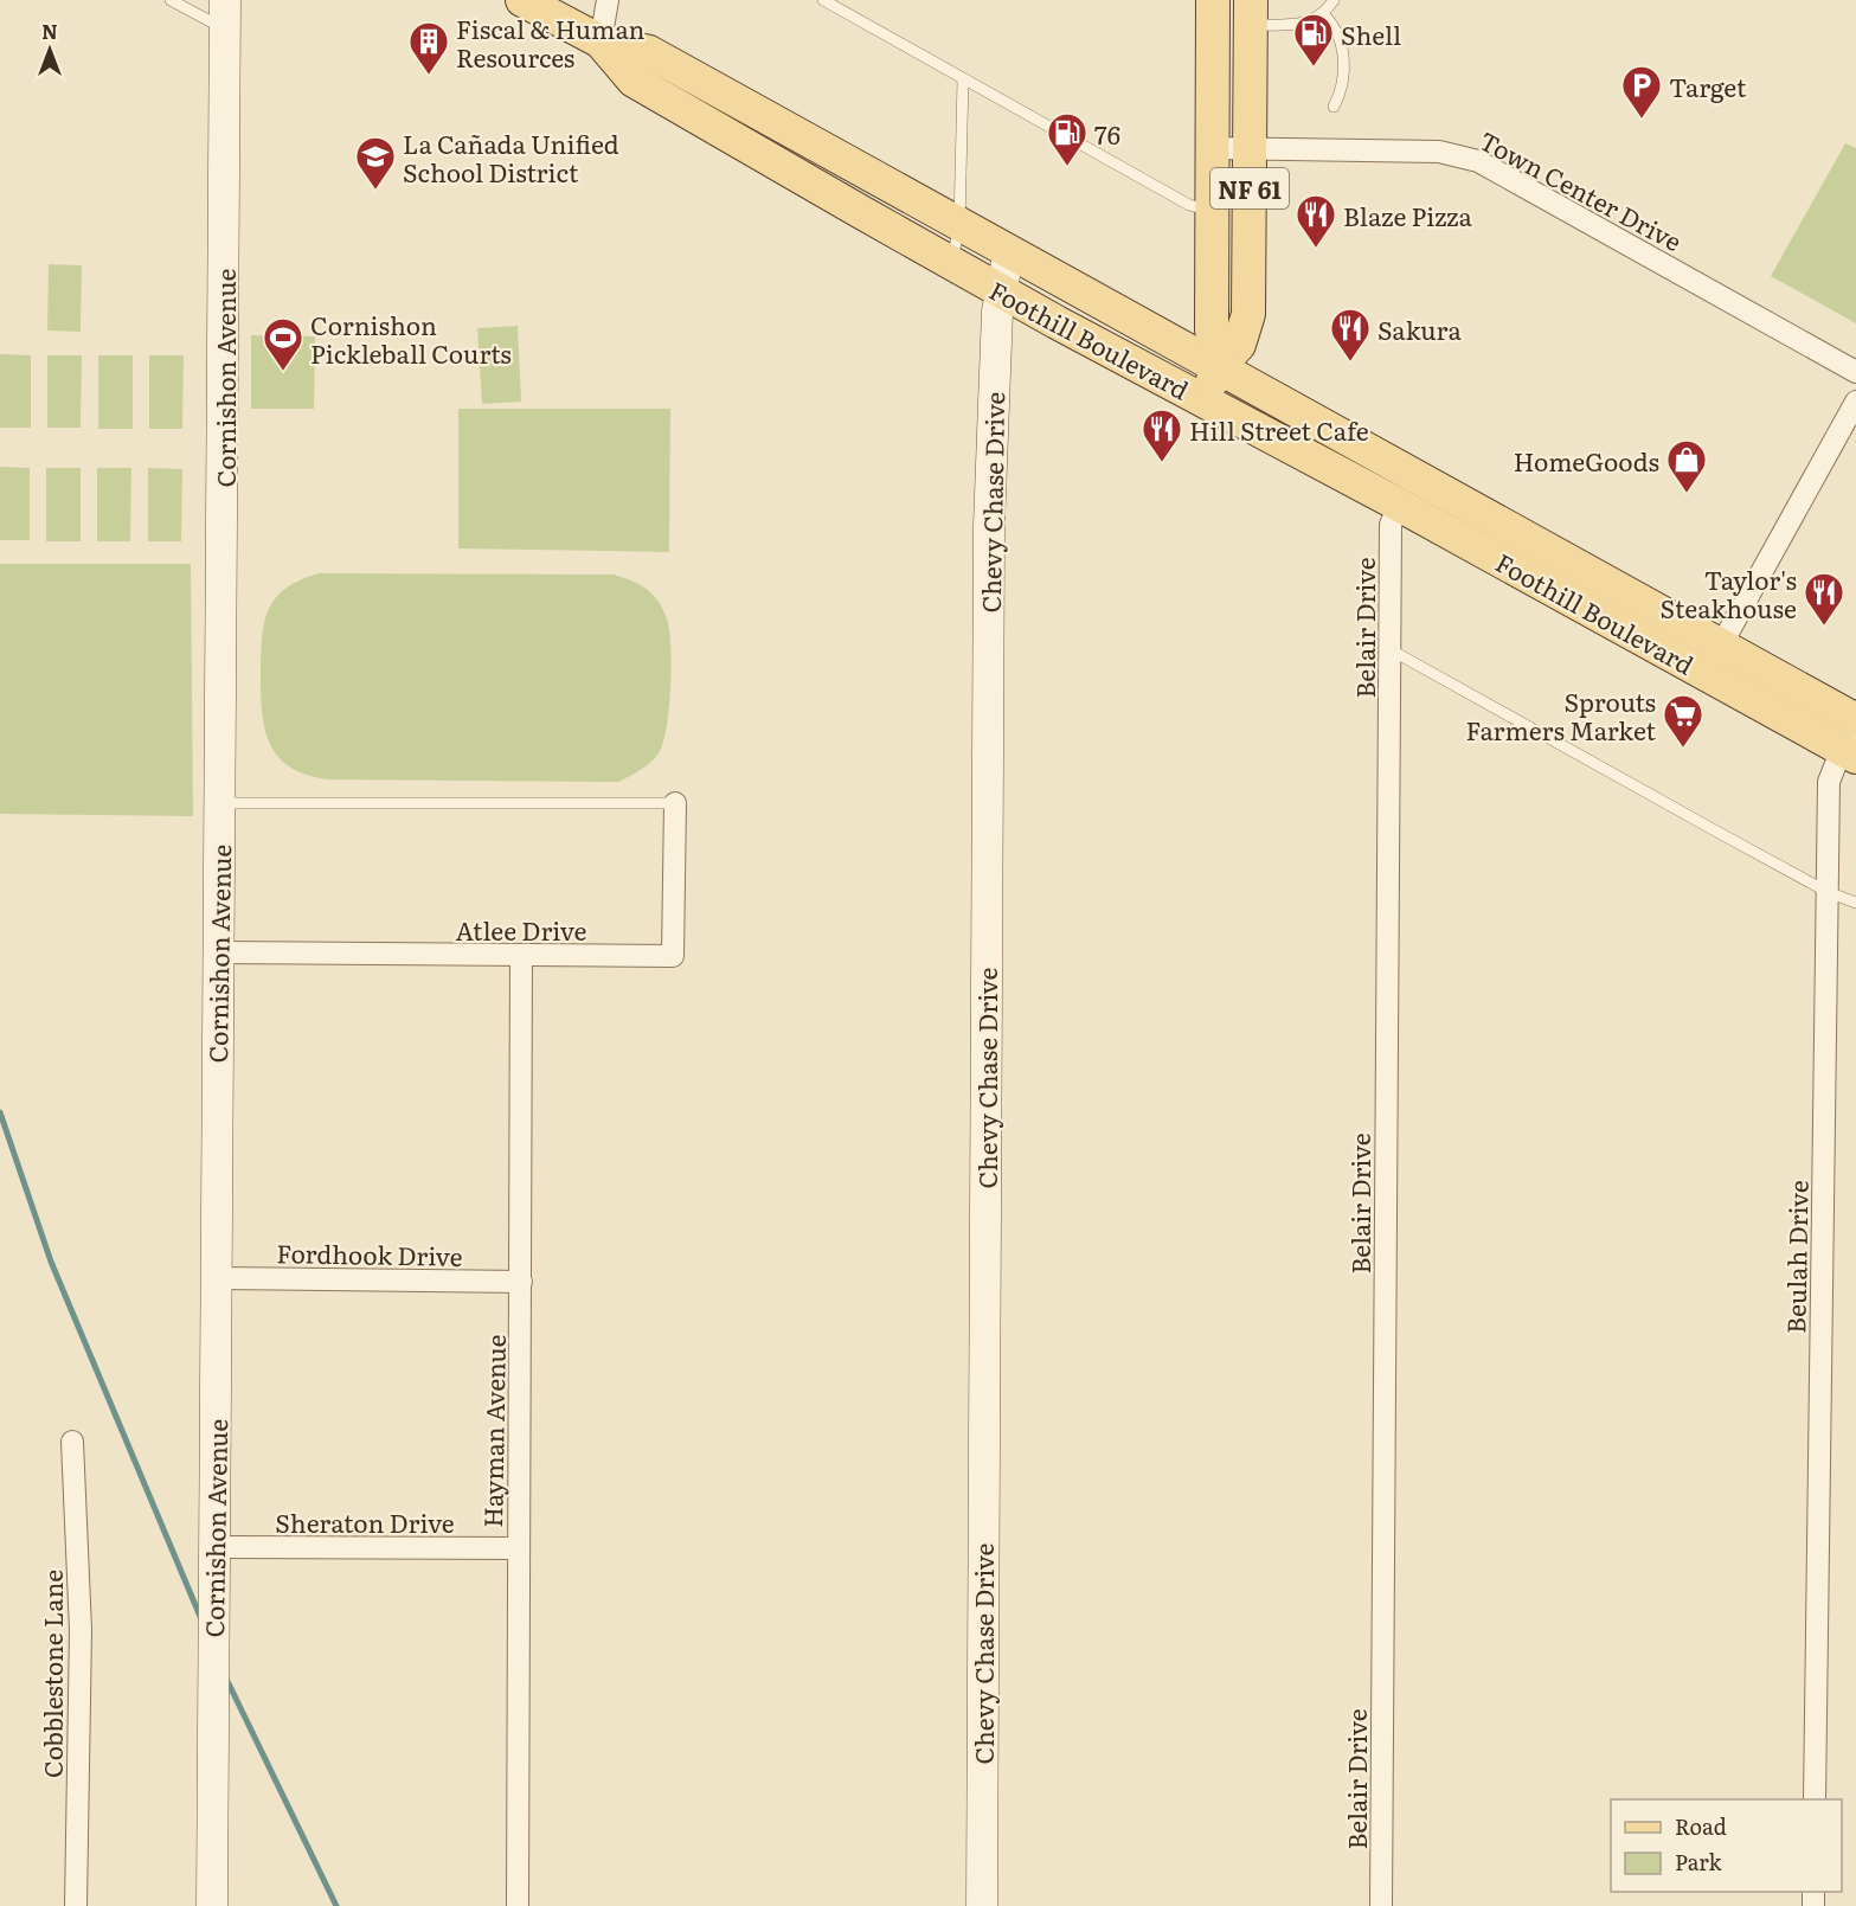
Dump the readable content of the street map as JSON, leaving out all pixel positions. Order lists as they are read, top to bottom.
{
  "streets": {
    "main road": ["NF 61", "Foothill Boulevard"],
    "street": [
      "Town Center Drive",
      "Cornishon Avenue",
      "Chevy Chase Drive",
      "Belair Drive",
      "Atlee Drive",
      "Fordhook Drive",
      "Beulah Drive",
      "Hayman Avenue",
      "Sheraton Drive",
      "Cobblestone Lane"
    ]
  },
  "crossings": [
    ["NF 61", "Town Center Drive"],
    ["NF 61", "Foothill Boulevard"],
    ["Foothill Boulevard", "Chevy Chase Drive"],
    ["Foothill Boulevard", "Belair Drive"],
    ["Foothill Boulevard", "Beulah Drive"],
    ["Cornishon Avenue", "Atlee Drive"],
    ["Cornishon Avenue", "Fordhook Drive"],
    ["Cornishon Avenue", "Sheraton Drive"],
    ["Atlee Drive", "Hayman Avenue"],
    ["Fordhook Drive", "Hayman Avenue"],
    ["Hayman Avenue", "Sheraton Drive"]
  ],
  "places": {
    "fuel station": ["Shell", "76"],
    "building": ["Fiscal & Human Resources"],
    "parking": ["Target"],
    "school or university": ["La Cañada Unified School District"],
    "restaurant": [
      "Blaze Pizza",
      "Sakura",
      "Hill Street Cafe",
      "Taylor's Steakhouse"
    ],
    "sports": ["Cornishon Pickleball Courts"],
    "shop": ["HomeGoods"],
    "supermarket": ["Sprouts Farmers Market"]
  },
  "legend": ["Road", "Park"],
  "north": "top"
}
